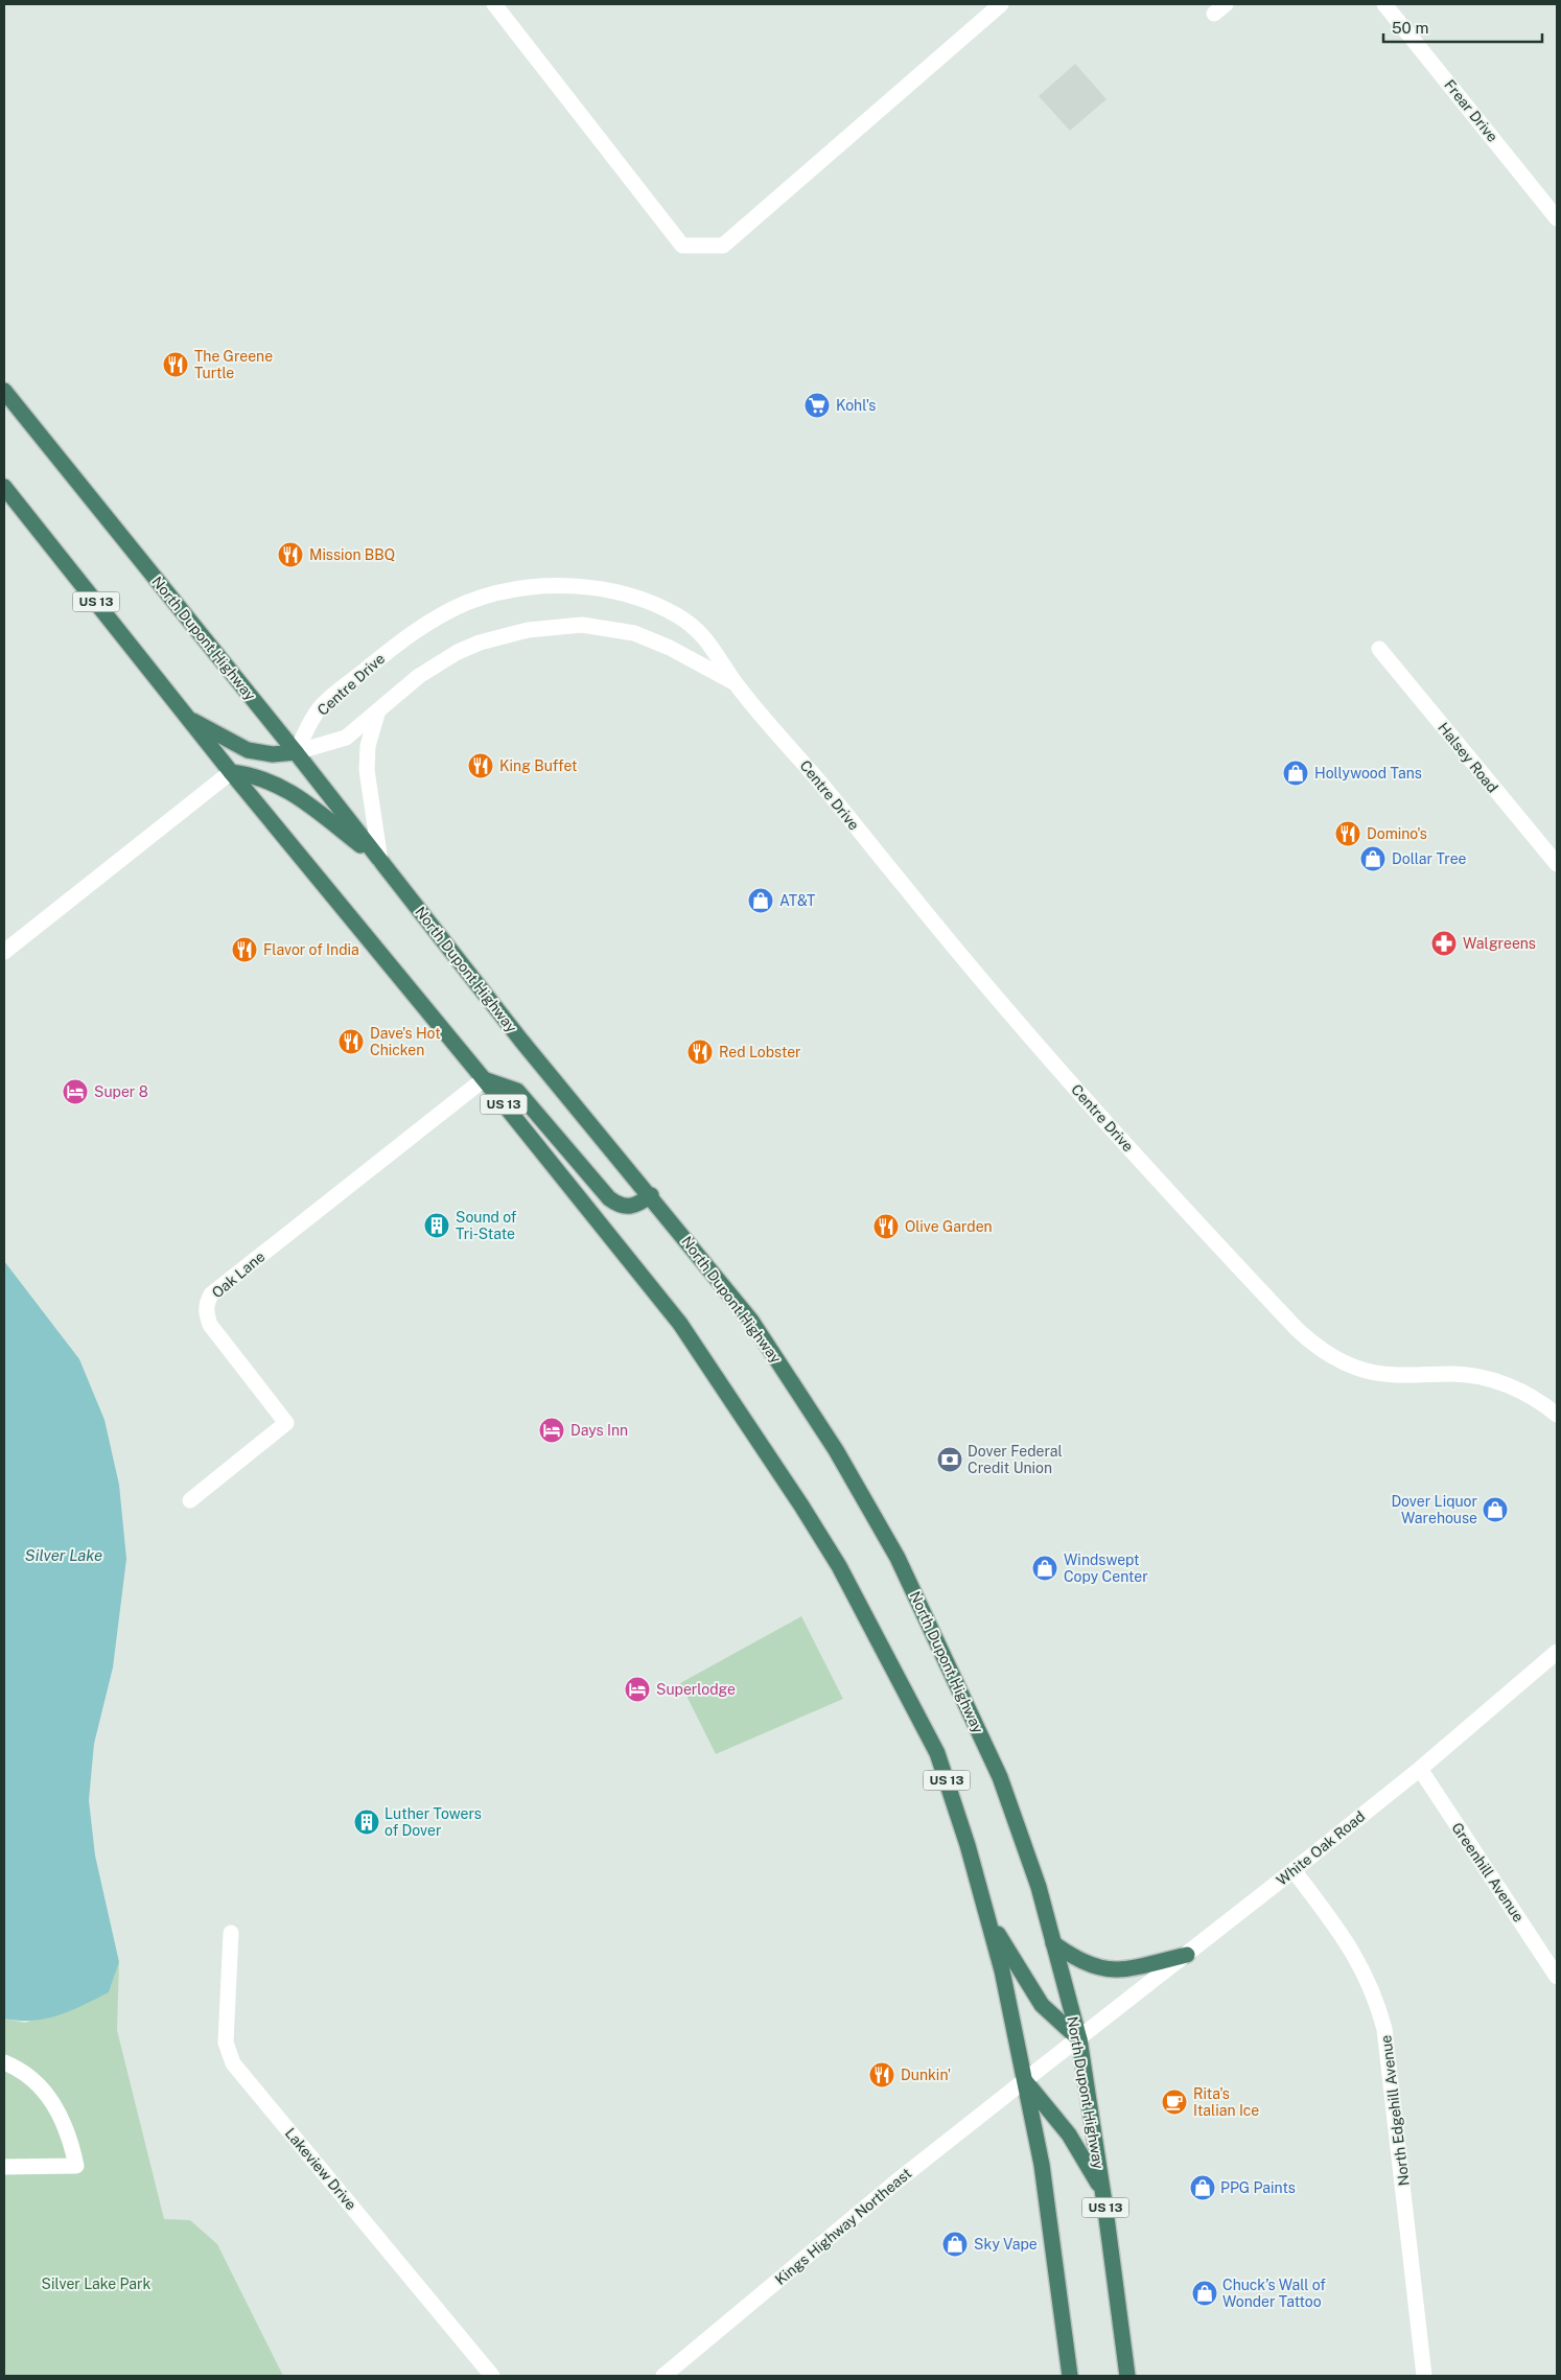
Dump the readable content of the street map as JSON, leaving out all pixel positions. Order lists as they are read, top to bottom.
{
  "streets": {
    "highway": ["US 13", "North Dupont Highway"],
    "street": [
      "Frear Drive",
      "Centre Drive",
      "Halsey Road",
      "Oak Lane",
      "White Oak Road",
      "Greenhill Avenue",
      "North Edgehill Avenue",
      "Lakeview Drive",
      "Kings Highway Northeast"
    ]
  },
  "crossings": [
    ["US 13", "Oak Lane"],
    ["US 13", "Kings Highway Northeast"],
    ["North Dupont Highway", "Centre Drive"],
    ["North Dupont Highway", "White Oak Road"],
    ["North Dupont Highway", "Kings Highway Northeast"],
    ["White Oak Road", "Greenhill Avenue"],
    ["White Oak Road", "North Edgehill Avenue"],
    ["White Oak Road", "Kings Highway Northeast"]
  ],
  "water": ["Silver Lake"],
  "parks": ["Silver Lake Park"],
  "places": {
    "restaurant": [
      "The Greene Turtle",
      "Mission BBQ",
      "King Buffet",
      "Domino's",
      "Flavor of India",
      "Dave's Hot Chicken",
      "Red Lobster",
      "Olive Garden",
      "Dunkin'"
    ],
    "supermarket": ["Kohl's"],
    "shop": [
      "Hollywood Tans",
      "Dollar Tree",
      "AT&T",
      "Dover Liquor Warehouse",
      "Windswept Copy Center",
      "PPG Paints",
      "Sky Vape",
      "Chuck’s Wall of Wonder Tattoo"
    ],
    "pharmacy": ["Walgreens"],
    "hotel": ["Super 8", "Days Inn", "Superlodge"],
    "building": ["Sound of Tri-State", "Luther Towers of Dover"],
    "bank": ["Dover Federal Credit Union"],
    "cafe": ["Rita's Italian Ice"]
  },
  "scale_bar": "50 m"
}
